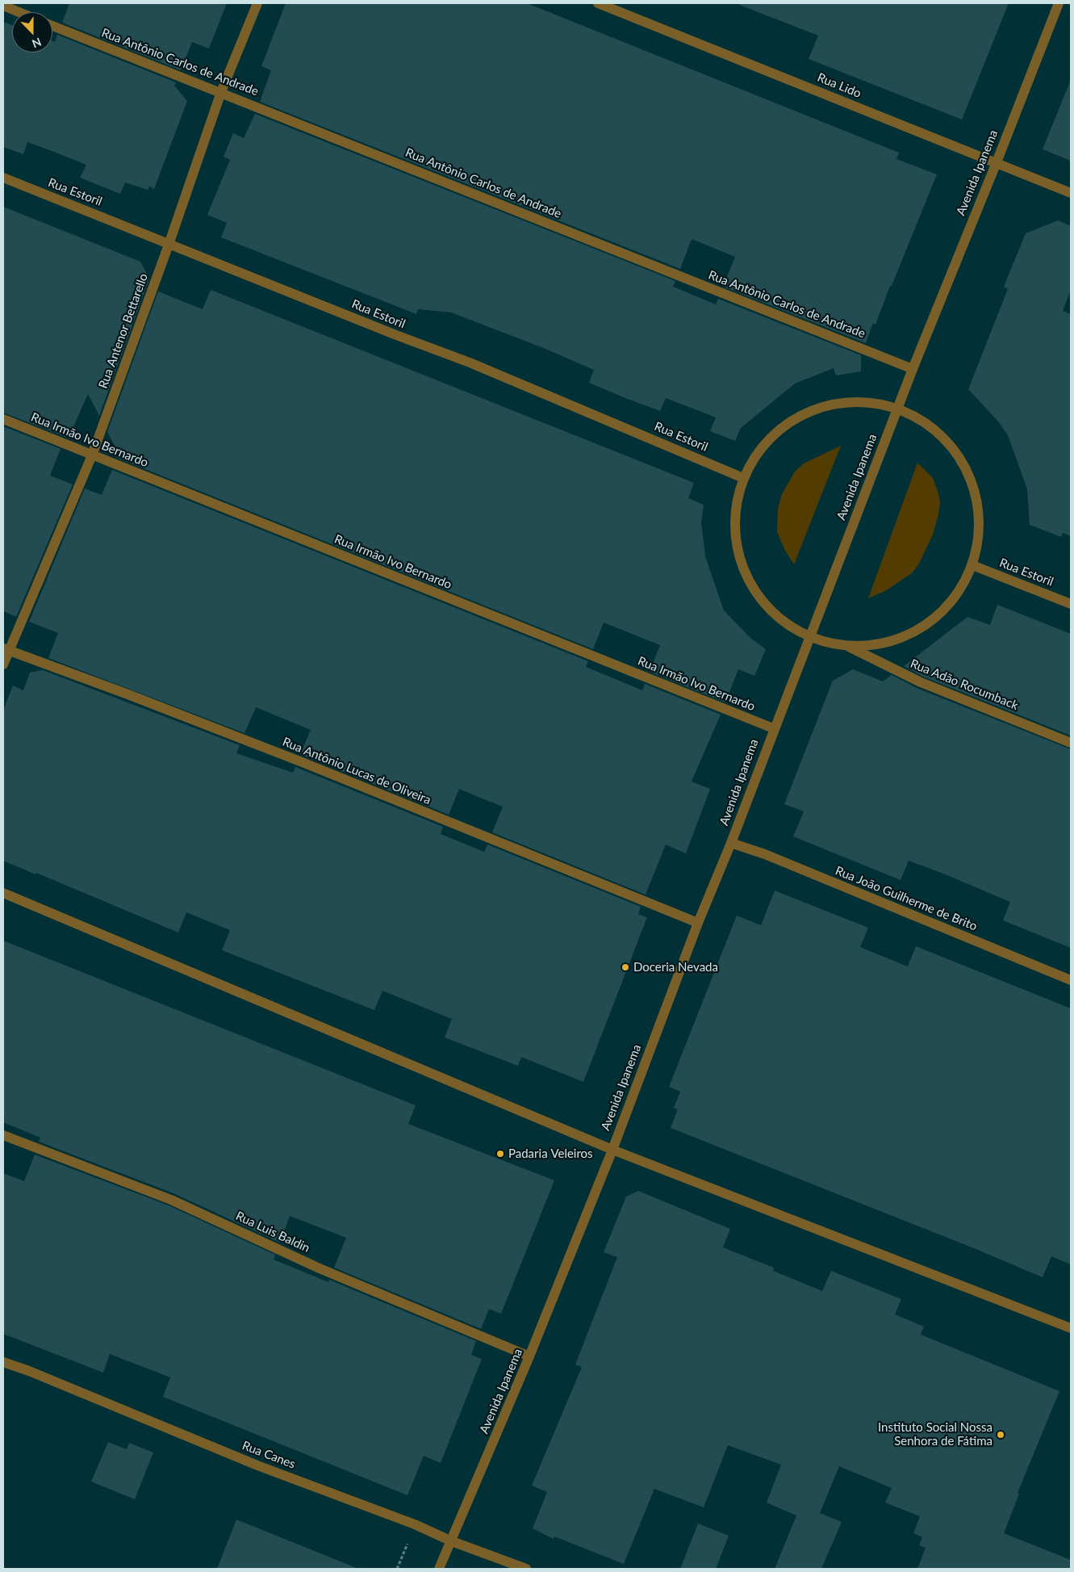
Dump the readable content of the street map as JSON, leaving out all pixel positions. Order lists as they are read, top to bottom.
{
  "streets": {
    "street": [
      "Rua Antônio Carlos de Andrade",
      "Rua Lido",
      "Avenida Ipanema",
      "Rua Estoril",
      "Rua Antenor Bettarello",
      "Rua Irmão Ivo Bernardo",
      "Rua Adão Rocumback",
      "Rua Antônio Lucas de Oliveira",
      "Rua João Guilherme de Brito",
      "Rua Luis Baldin",
      "Rua Canes"
    ]
  },
  "crossings": [
    ["Rua Antônio Carlos de Andrade", "Avenida Ipanema"],
    ["Rua Antônio Carlos de Andrade", "Rua Antenor Bettarello"],
    ["Rua Lido", "Avenida Ipanema"],
    ["Avenida Ipanema", "Rua Irmão Ivo Bernardo"],
    ["Avenida Ipanema", "Rua Antônio Lucas de Oliveira"],
    ["Avenida Ipanema", "Rua João Guilherme de Brito"],
    ["Avenida Ipanema", "Rua Luis Baldin"],
    ["Avenida Ipanema", "Rua Canes"],
    ["Rua Estoril", "Rua Antenor Bettarello"],
    ["Rua Antenor Bettarello", "Rua Irmão Ivo Bernardo"],
    ["Rua Antenor Bettarello", "Rua Antônio Lucas de Oliveira"]
  ],
  "places": ["Doceria Nevada", "Padaria Veleiros", "Instituto Social Nossa Senhora de Fátima"],
  "north": "bottom"
}
